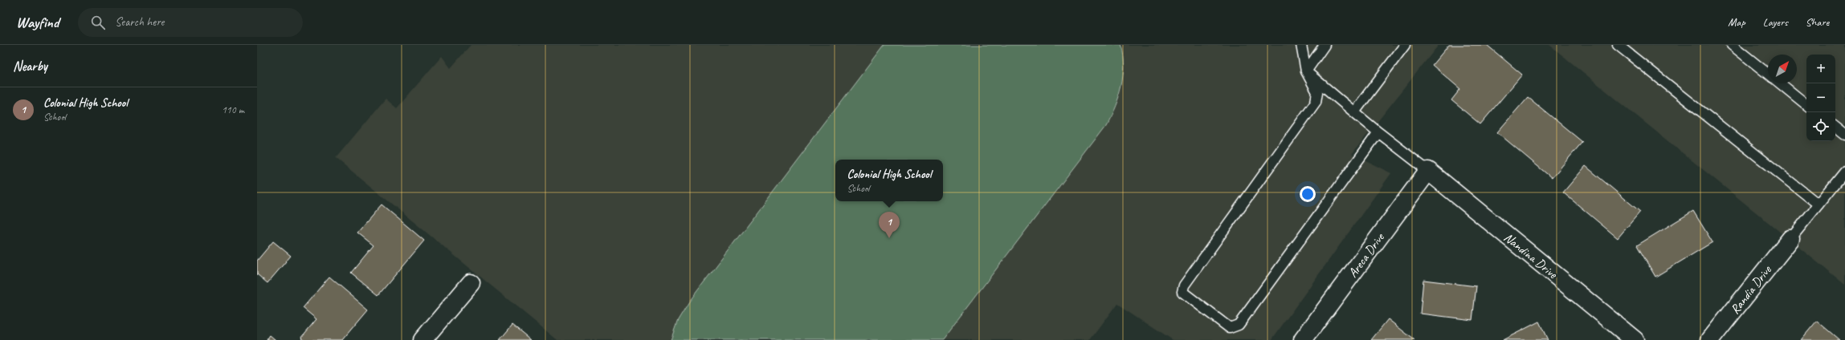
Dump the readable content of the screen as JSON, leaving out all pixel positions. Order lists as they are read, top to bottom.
{
  "streets": {
    "street": ["Areca Drive", "Nandina Drive", "Randia Drive"]
  },
  "crossings": [
    ["Areca Drive", "Nandina Drive"]
  ],
  "north": "top right",
  "page": {
    "header": "Wayfind",
    "search": "Search here",
    "nav": ["Map", "Layers", "Share"],
    "heading": "Nearby",
    "map_buttons": ["+", "−"],
    "list": [
      {
        "mark": "1",
        "name": "Colonial High School",
        "note": "School",
        "value": "110 m"
      }
    ],
    "popup": ["Colonial High School", "School"],
    "pins": "1"
  }
}
